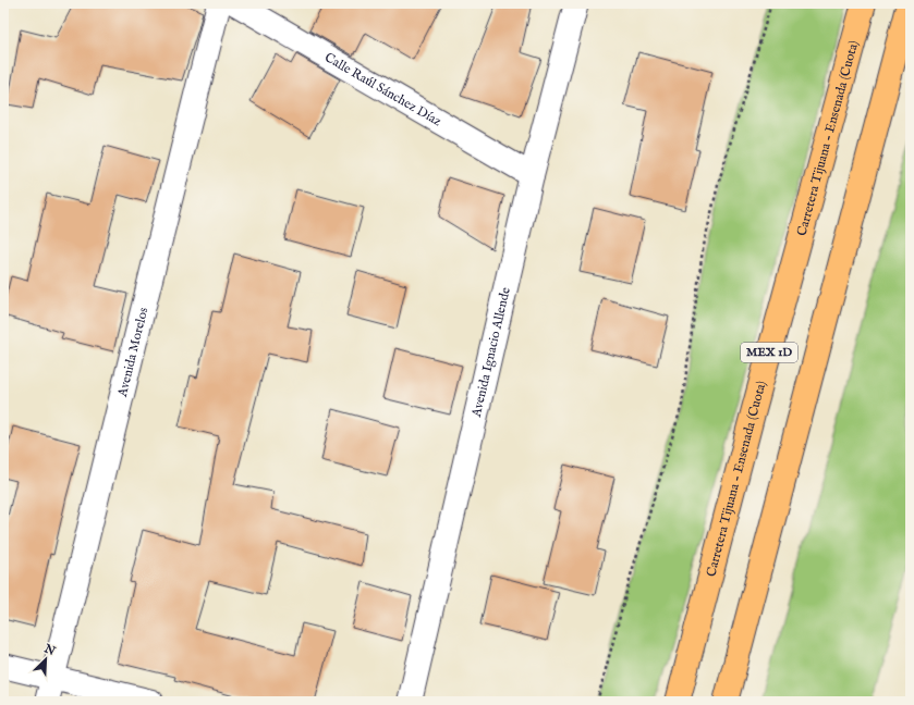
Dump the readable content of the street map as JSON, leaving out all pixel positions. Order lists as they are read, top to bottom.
{
  "streets": {
    "highway": ["Carretera Tijuana - Ensenada (Cuota)", "MEX 1D"],
    "street": ["Calle Raúl Sánchez Díaz", "Avenida Ignacio Allende", "Avenida Morelos"]
  },
  "crossings": [
    ["Calle Raúl Sánchez Díaz", "Avenida Ignacio Allende"]
  ],
  "north": "top right"
}
